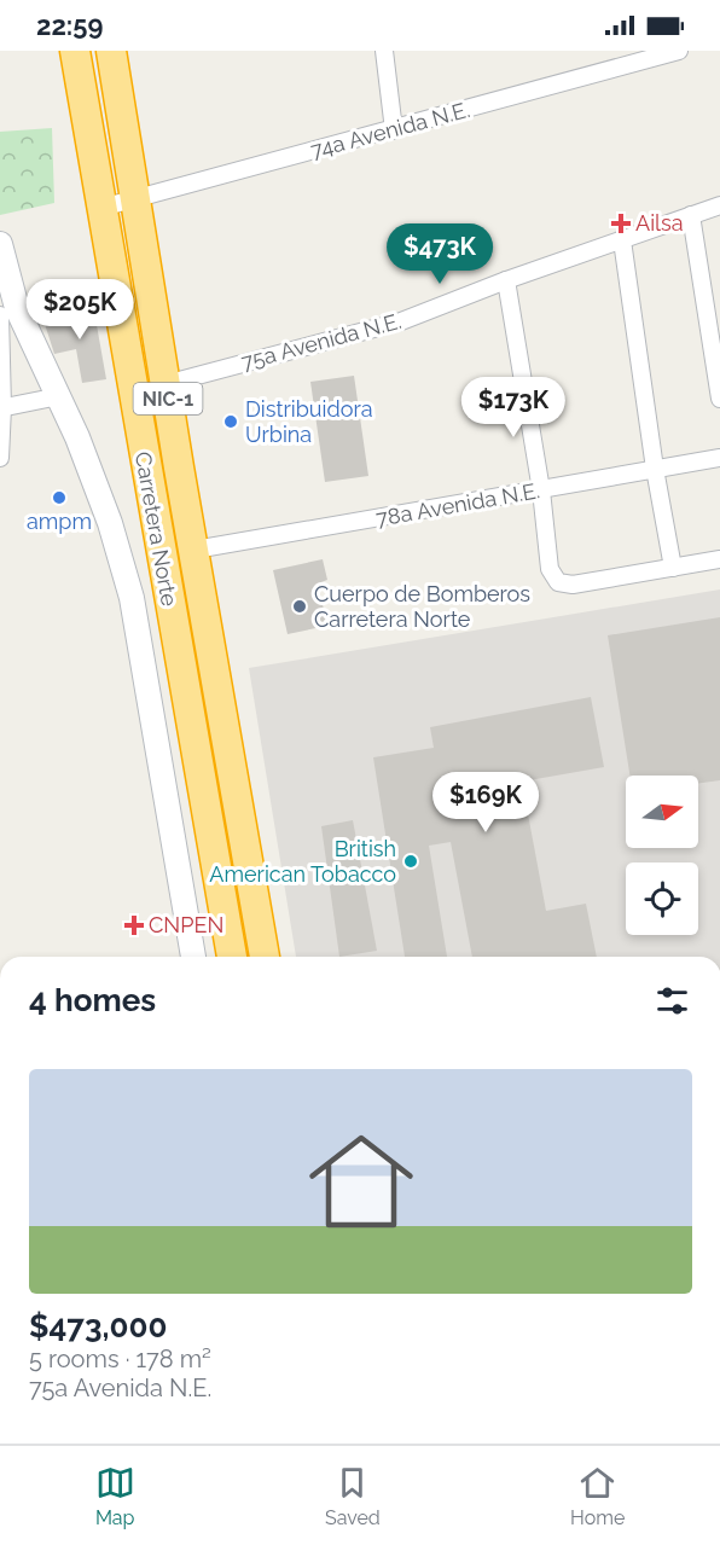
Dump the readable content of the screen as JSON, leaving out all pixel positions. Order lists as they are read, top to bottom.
{
  "streets": {
    "highway": ["NIC-1", "Carretera Norte"],
    "street": ["74a Avenida N.E.", "75a Avenida N.E.", "78a Avenida N.E."]
  },
  "crossings": [
    ["74a Avenida N.E.", "Carretera Norte"],
    ["75a Avenida N.E.", "Carretera Norte"],
    ["78a Avenida N.E.", "Carretera Norte"]
  ],
  "places": {
    "health": ["Ailsa", "CNPEN"],
    "other": [
      "Distribuidora Urbina",
      "ampm",
      "Cuerpo de Bomberos Carretera Norte",
      "British American Tobacco"
    ]
  },
  "north": "right",
  "page": {
    "status": "22:59",
    "price": [
      "$473K",
      "$205K",
      "$173K",
      "$169K"
    ],
    "heading": "4 homes",
    "list": [
      {
        "name": "$473,000",
        "note": "5 rooms · 178 m² · 75a Avenida N.E."
      }
    ],
    "tabs": ["Map", "Saved", "Home"]
  }
}
